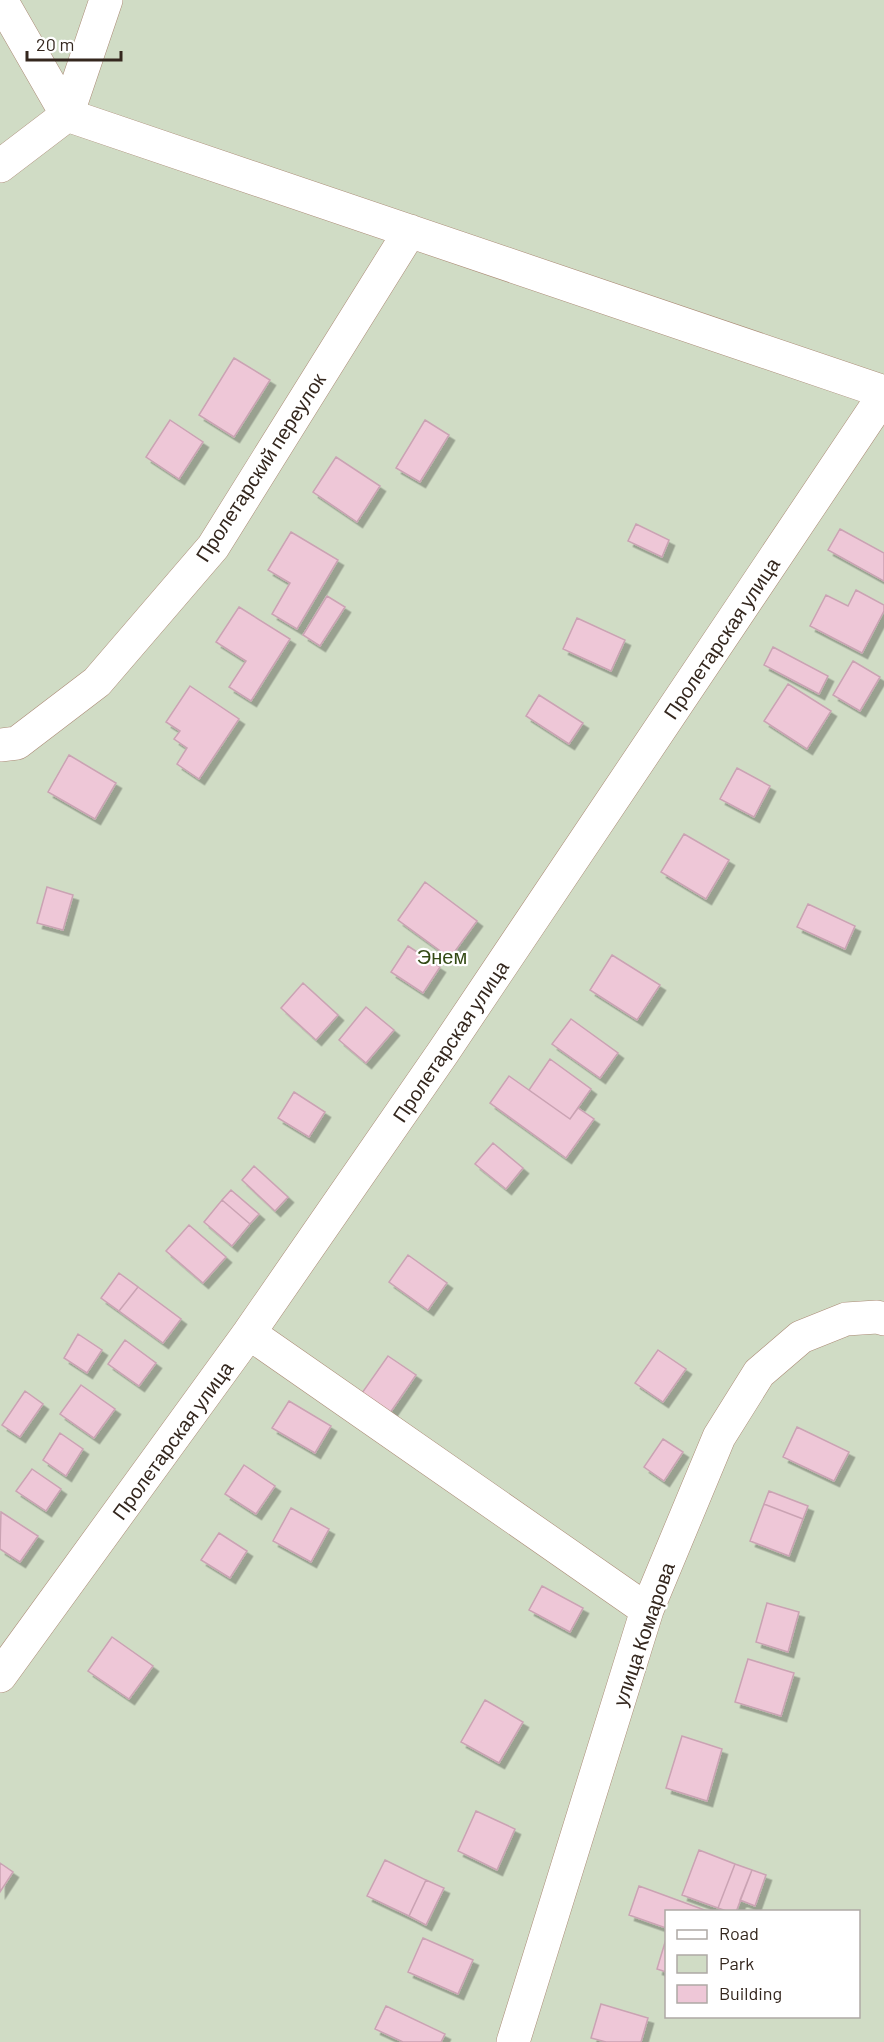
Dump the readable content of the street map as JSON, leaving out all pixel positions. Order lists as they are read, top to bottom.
{
  "streets": {
    "street": ["Пролетарский переулок", "Пролетарская улица", "улица Комарова"]
  },
  "parks": ["Энем"],
  "legend": ["Road", "Park", "Building"],
  "scale_bar": "20 m"
}
